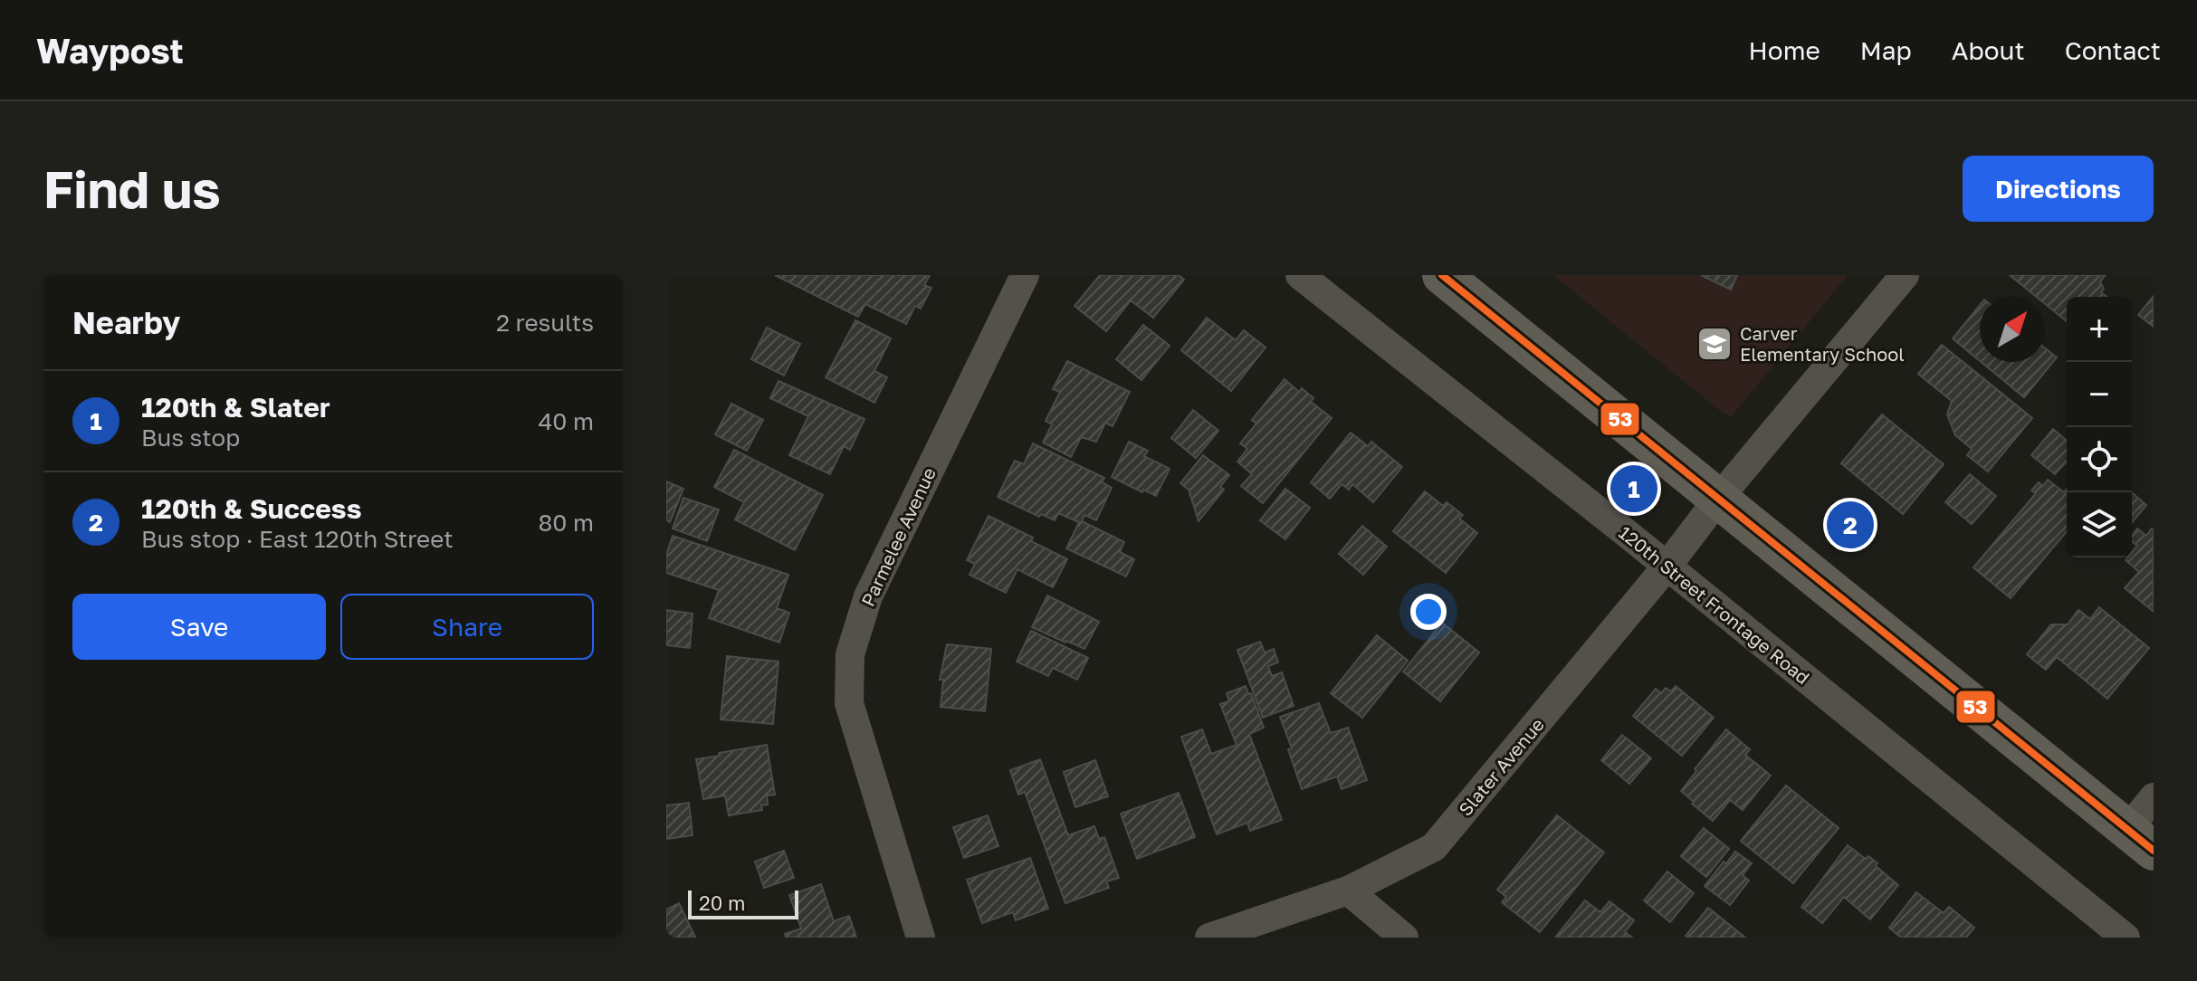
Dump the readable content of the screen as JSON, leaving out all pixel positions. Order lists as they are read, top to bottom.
{
  "streets": {
    "street": ["Parmelee Avenue", "120th Street Frontage Road", "Slater Avenue"]
  },
  "crossings": [
    ["120th Street Frontage Road", "Slater Avenue"]
  ],
  "places": {
    "school or university": ["Carver Elementary School"]
  },
  "lines": ["transit line 53"],
  "scale_bar": "20 m",
  "north": "top right",
  "page": {
    "header": "Waypost",
    "nav": [
      "Home",
      "Map",
      "About",
      "Contact"
    ],
    "buttons": [
      "Directions",
      ["Save", "Share"]
    ],
    "title": "Find us",
    "heading": ["Nearby", "2 results"],
    "map_buttons": ["+", "−"],
    "list": [
      {
        "mark": "1",
        "name": "120th & Slater",
        "note": "Bus stop",
        "value": "40 m"
      },
      {
        "mark": "2",
        "name": "120th & Success",
        "note": "Bus stop · East 120th Street",
        "value": "80 m"
      }
    ],
    "pins": ["1", "2"],
    "scale": "20 m"
  }
}
